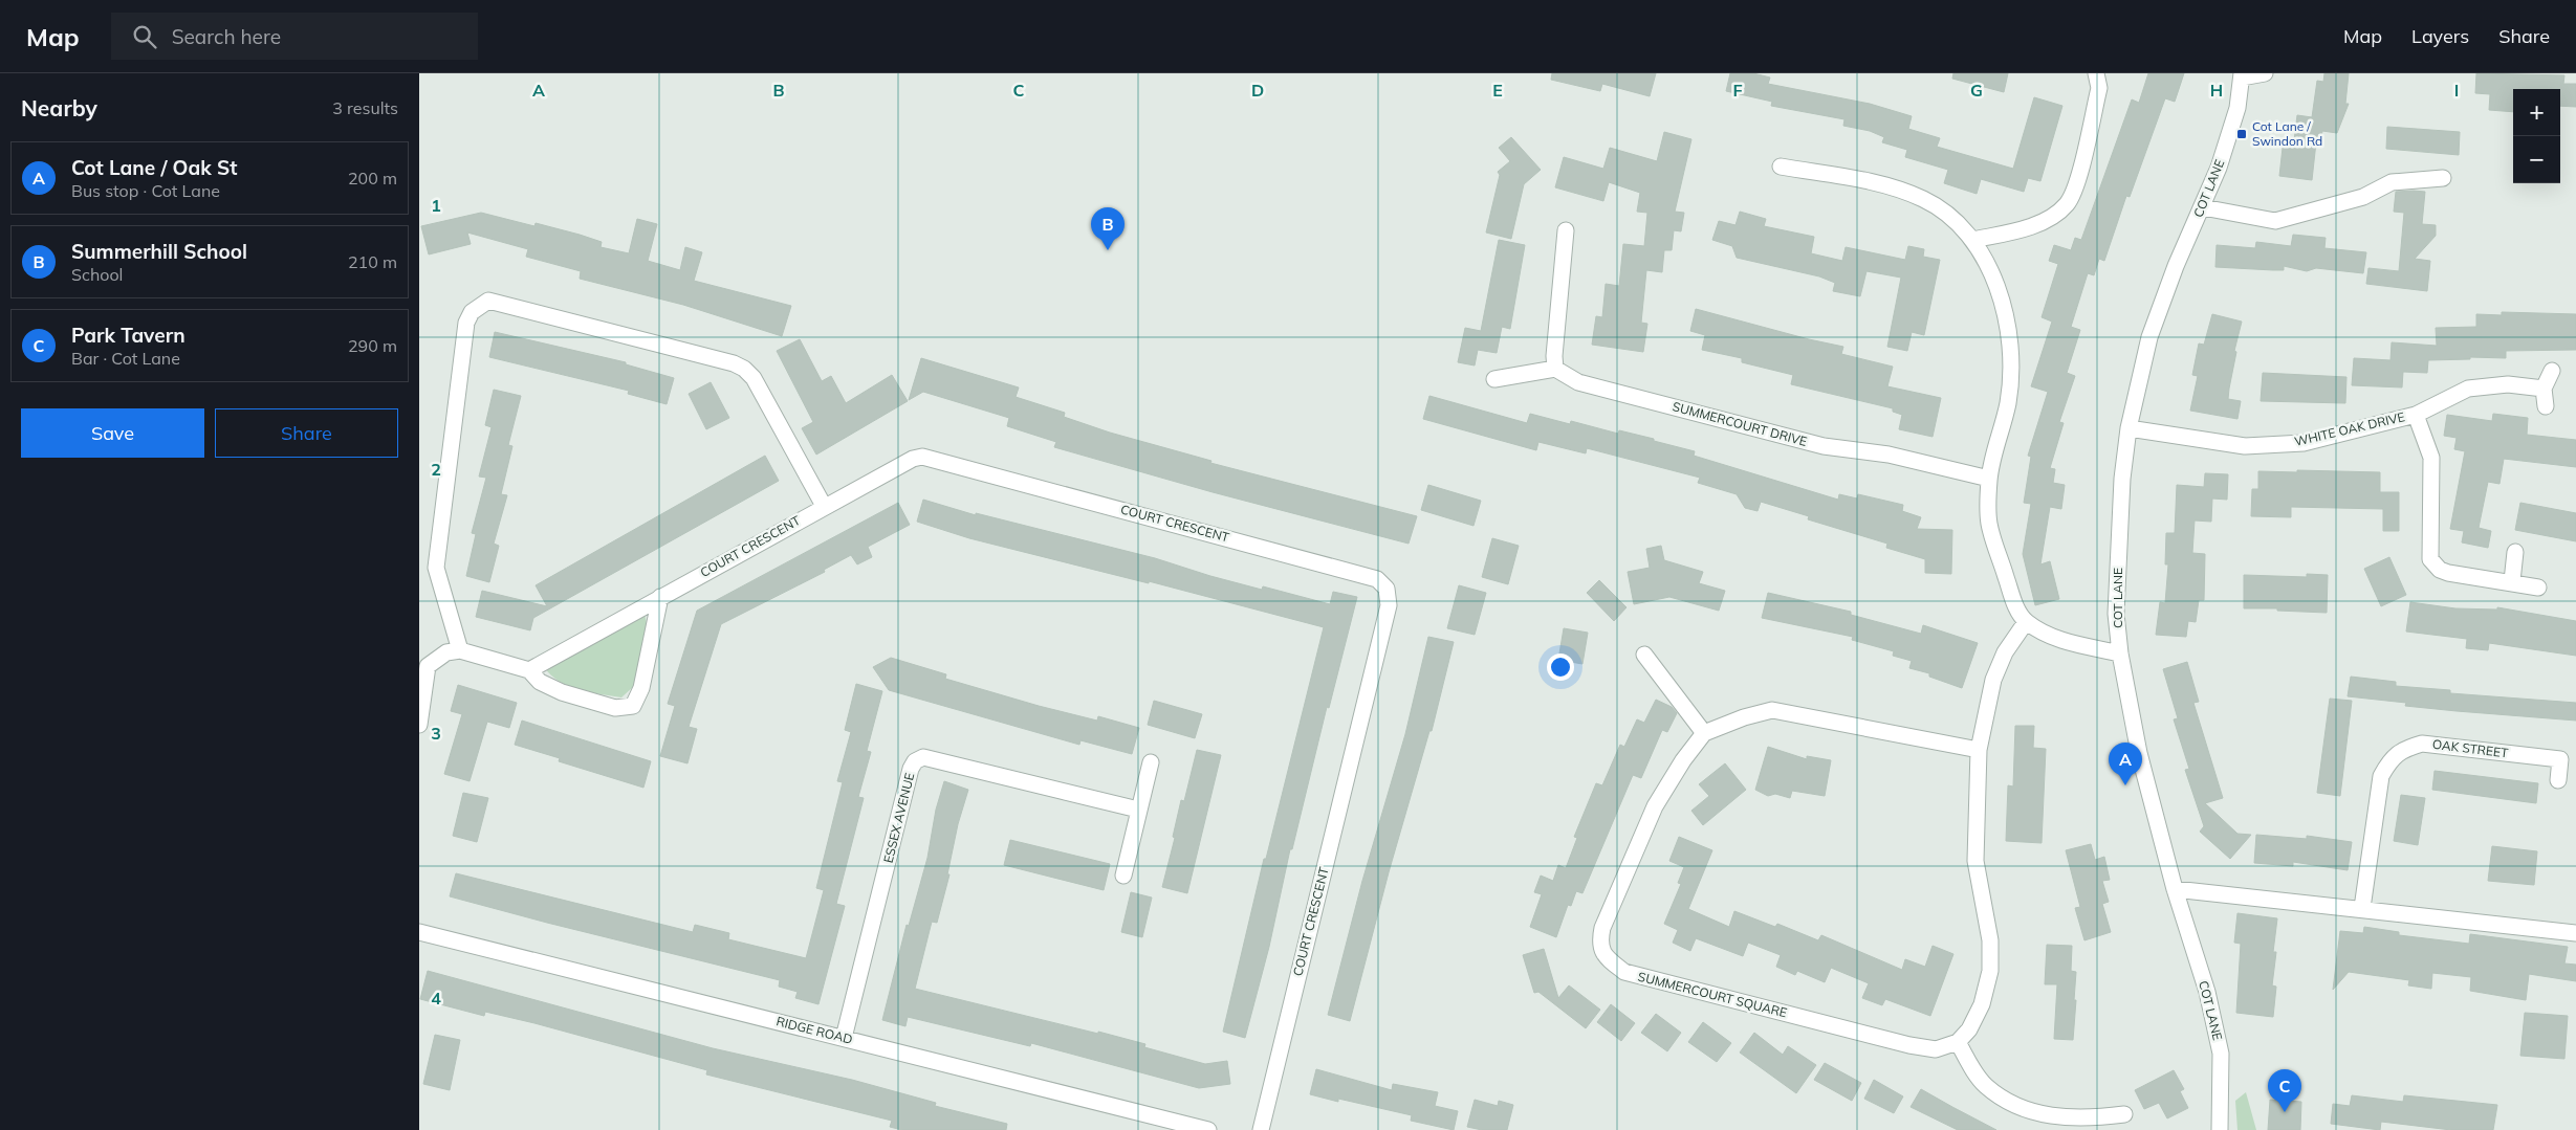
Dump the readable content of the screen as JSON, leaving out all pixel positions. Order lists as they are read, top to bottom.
{
  "streets": {
    "street": [
      "COT LANE",
      "SUMMERCOURT DRIVE",
      "WHITE OAK DRIVE",
      "COURT CRESCENT",
      "OAK STREET",
      "ESSEX AVENUE",
      "SUMMERCOURT SQUARE",
      "RIDGE ROAD"
    ]
  },
  "crossings": [
    ["COT LANE", "WHITE OAK DRIVE"],
    ["ESSEX AVENUE", "RIDGE ROAD"]
  ],
  "places": {
    "transit": ["Cot Lane / Swindon Rd"]
  },
  "page": {
    "header": "Map",
    "search": "Search here",
    "nav": ["Map", "Layers", "Share"],
    "heading": ["Nearby", "3 results"],
    "map_buttons": ["+", "−"],
    "list": [
      {
        "mark": "A",
        "name": "Cot Lane / Oak St",
        "note": "Bus stop · Cot Lane",
        "value": "200 m"
      },
      {
        "mark": "B",
        "name": "Summerhill School",
        "note": "School",
        "value": "210 m"
      },
      {
        "mark": "C",
        "name": "Park Tavern",
        "note": "Bar · Cot Lane",
        "value": "290 m"
      }
    ],
    "pins": ["B", "A", "C"],
    "buttons": ["Save", "Share"]
  },
  "grid": {
    "columns": [
      "A",
      "B",
      "C",
      "D",
      "E",
      "F",
      "G",
      "H",
      "I"
    ],
    "rows": [
      "1",
      "2",
      "3",
      "4"
    ]
  }
}
